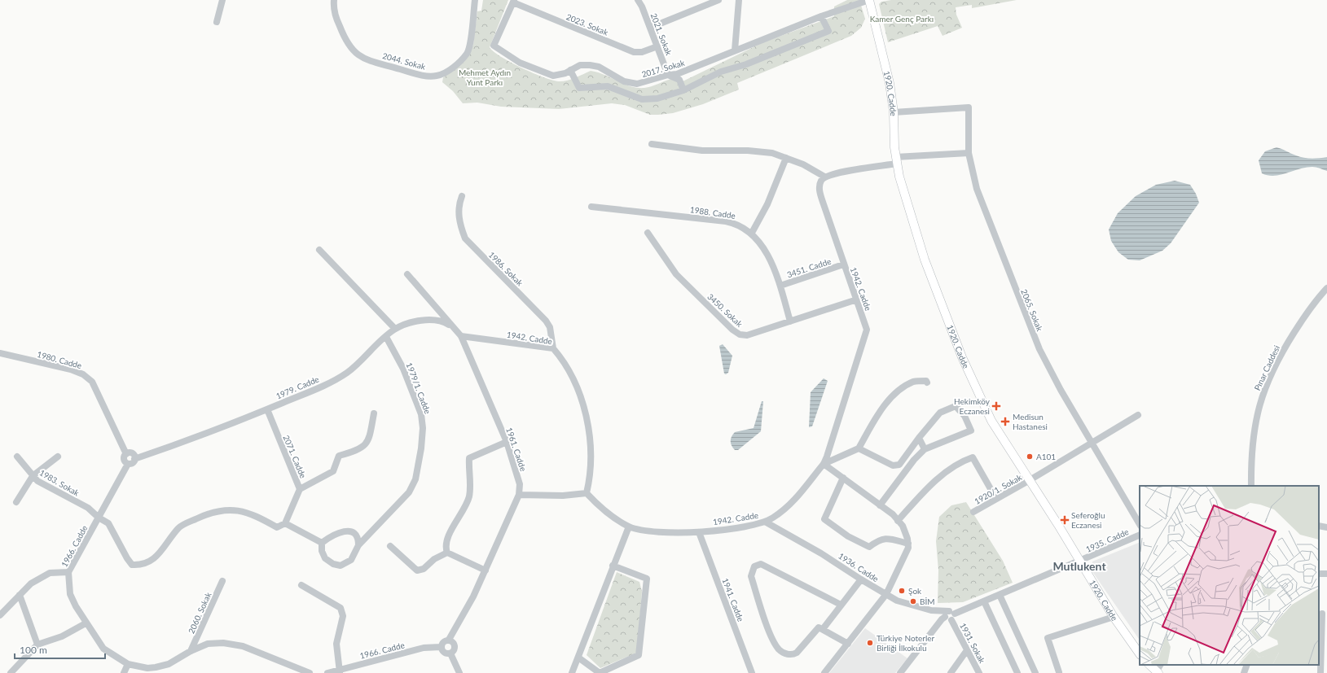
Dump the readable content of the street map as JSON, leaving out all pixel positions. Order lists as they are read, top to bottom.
{
  "streets": {
    "main road": ["1920. Cadde"],
    "street": [
      "2023. Sokak",
      "2021. Sokak",
      "2044. Sokak",
      "2017. Sokak",
      "1988. Cadde",
      "3451. Cadde",
      "1986. Sokak",
      "1942. Cadde",
      "3450. Sokak",
      "2065. Sokak",
      "1980. Cadde",
      "Pınar Caddesi",
      "1979. Cadde",
      "1979/1. Cadde",
      "1961. Cadde",
      "2071. Cadde",
      "1983. Sokak",
      "1920/1. Sokak",
      "1935. Cadde",
      "1966. Cadde",
      "1936. Cadde",
      "1941. Cadde",
      "2060. Sokak",
      "1931. Sokak"
    ]
  },
  "crossings": [
    ["2023. Sokak", "2021. Sokak"],
    ["2023. Sokak", "2017. Sokak"],
    ["2021. Sokak", "2017. Sokak"],
    ["2017. Sokak", "1920. Cadde"],
    ["1920. Cadde", "2065. Sokak"],
    ["1920. Cadde", "1920/1. Sokak"],
    ["1920. Cadde", "1935. Cadde"],
    ["1920. Cadde", "1936. Cadde"],
    ["1988. Cadde", "3451. Cadde"],
    ["1988. Cadde", "3450. Sokak"],
    ["3451. Cadde", "1942. Cadde"],
    ["1986. Sokak", "1942. Cadde"],
    ["1942. Cadde", "3450. Sokak"],
    ["1942. Cadde", "1961. Cadde"],
    ["1942. Cadde", "1936. Cadde"],
    ["1942. Cadde", "1941. Cadde"],
    ["2065. Sokak", "1920/1. Sokak"],
    ["1980. Cadde", "1979. Cadde"],
    ["1980. Cadde", "1966. Cadde"],
    ["1979. Cadde", "1979/1. Cadde"],
    ["1979. Cadde", "1961. Cadde"],
    ["1979. Cadde", "2071. Cadde"],
    ["1979. Cadde", "1966. Cadde"],
    ["2071. Cadde", "1983. Sokak"],
    ["1983. Sokak", "1966. Cadde"],
    ["1935. Cadde", "1936. Cadde"],
    ["1966. Cadde", "2060. Sokak"],
    ["1936. Cadde", "1931. Sokak"]
  ],
  "districts": ["Mutlukent"],
  "parks": ["Kamer Genç Parkı", "Mehmet Aydın Yunt Parkı"],
  "places": {
    "health": ["Hekimköy Eczanesi", "Medisun Hastanesi", "Seferoğlu Eczanesi"],
    "other": [
      "A101",
      "Şok",
      "BİM",
      "Türkiye Noterler Birliği İlkokulu"
    ]
  },
  "scale_bar": "100 m"
}
